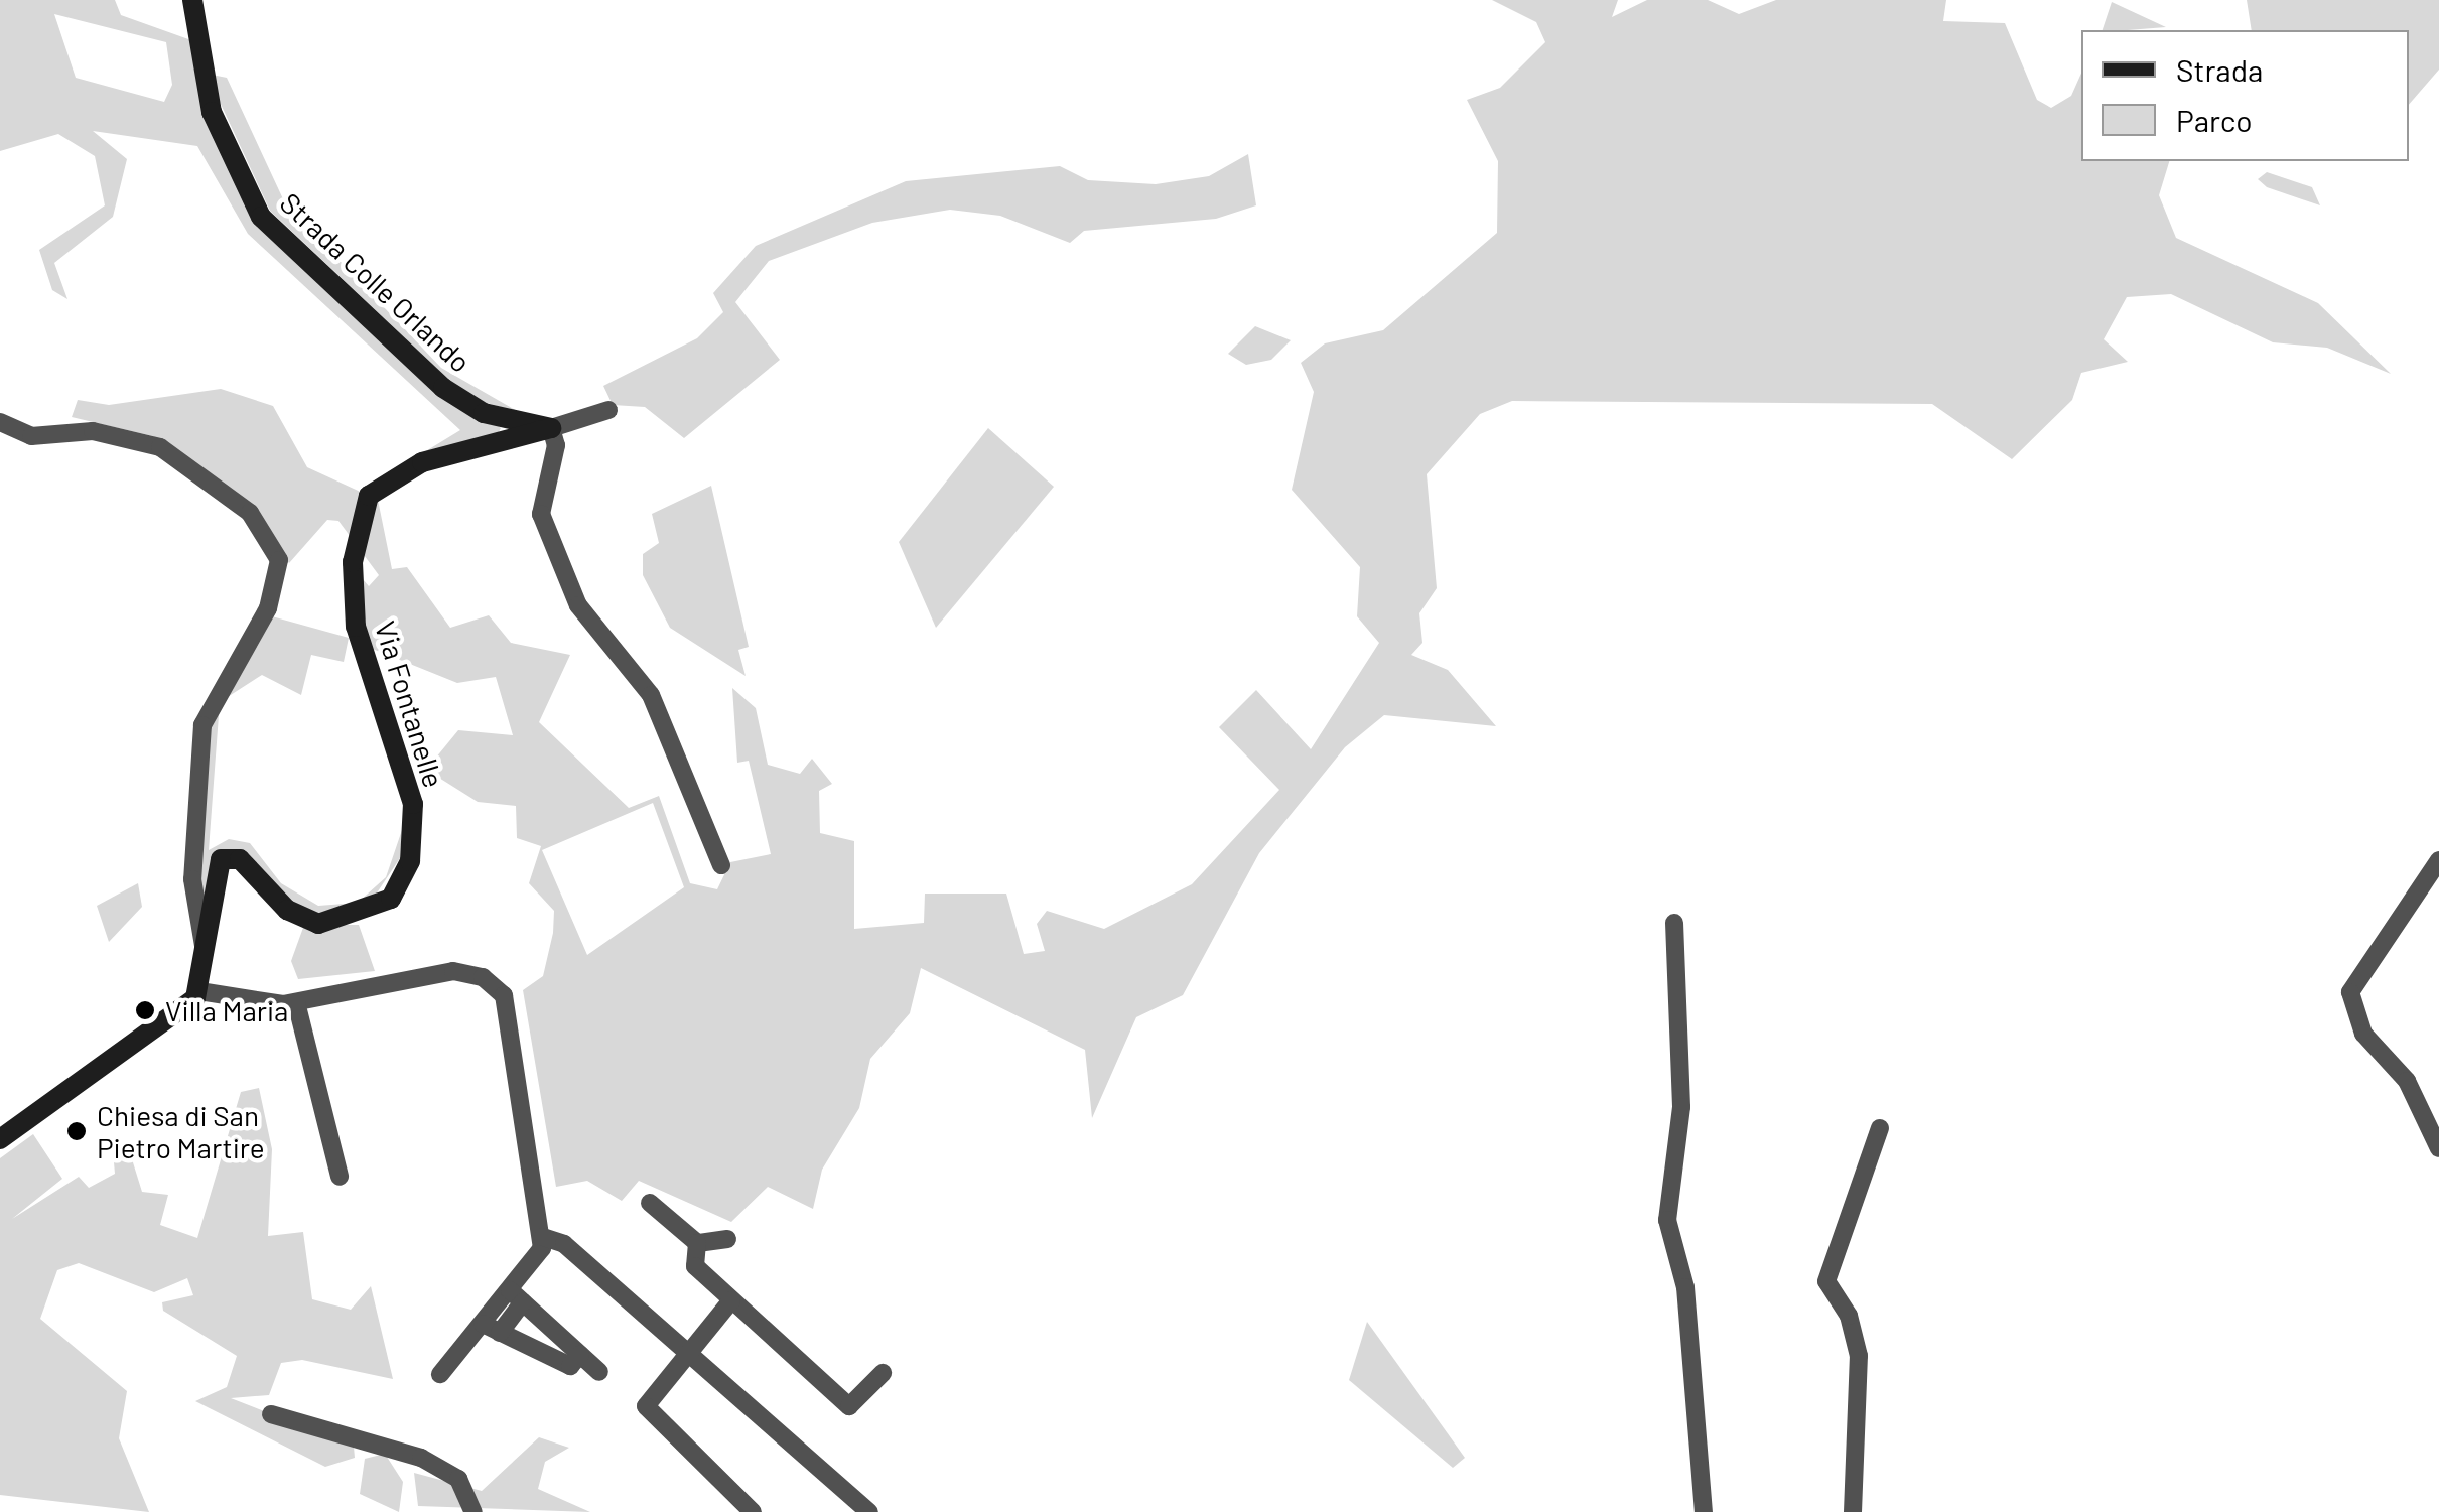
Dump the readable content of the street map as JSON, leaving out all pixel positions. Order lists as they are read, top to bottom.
{
  "streets": {
    "street": ["Strada Colle Orlando", "Via Fontanelle"]
  },
  "crossings": [
    ["Strada Colle Orlando", "Via Fontanelle"]
  ],
  "places": ["Villa Maria", "Chiesa di San Pietro Martire"],
  "legend": ["Strada", "Parco"]
}
